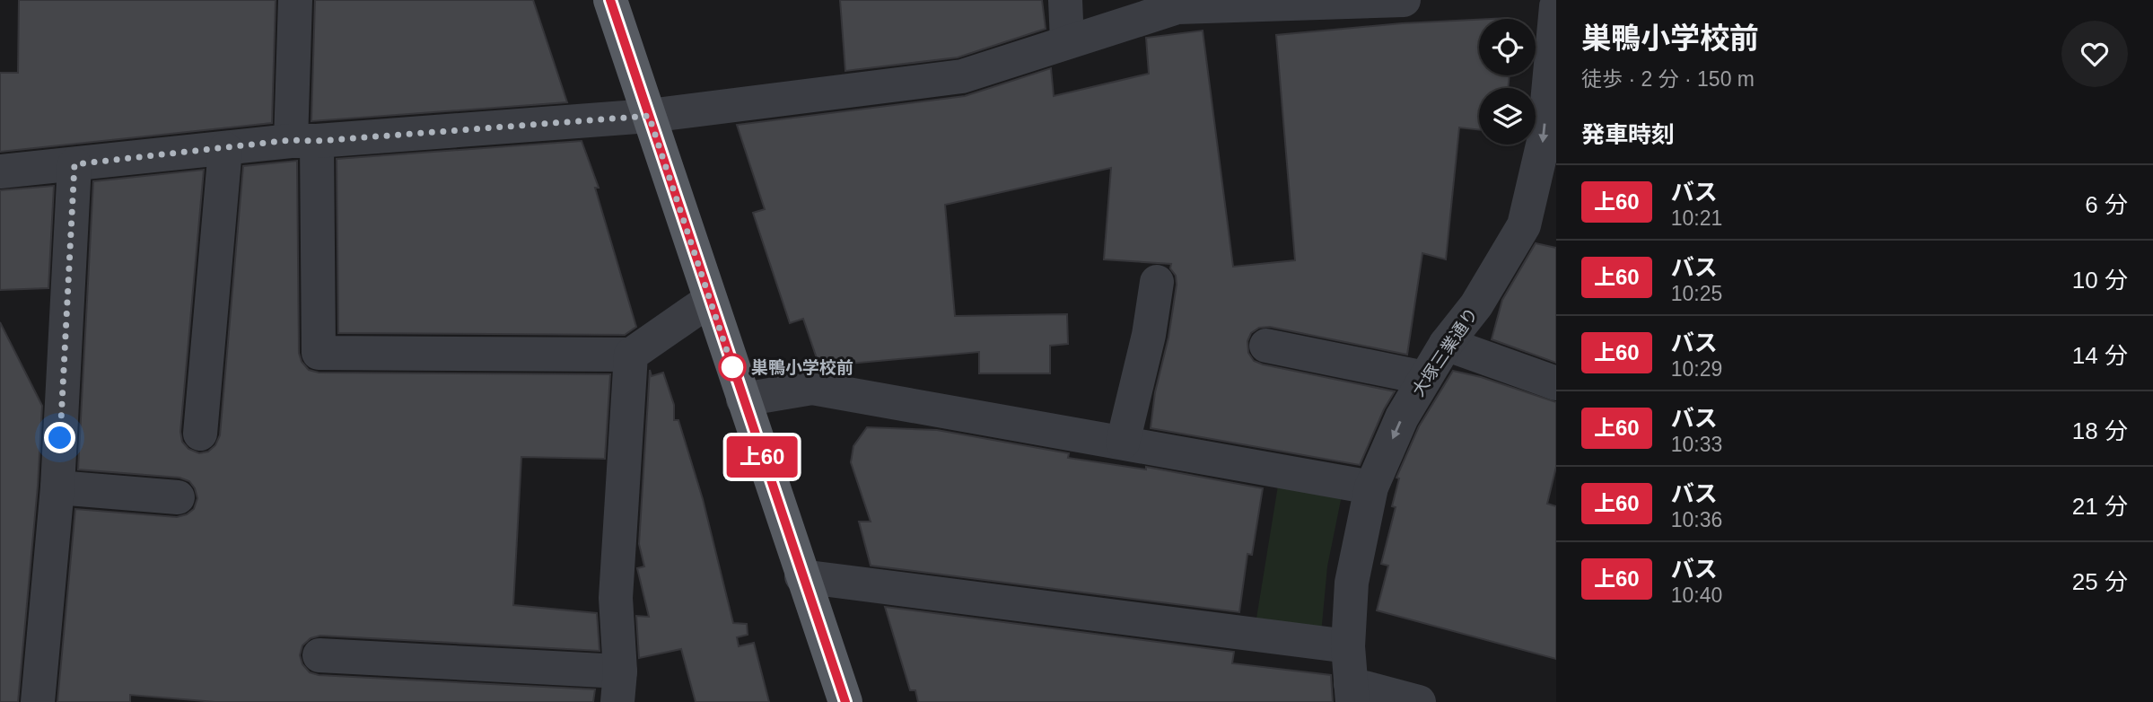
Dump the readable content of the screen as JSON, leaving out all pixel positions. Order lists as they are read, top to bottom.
{
  "streets": {
    "street": ["大塚三業通り"]
  },
  "one_way": ["大塚三業通り"],
  "places": ["巣鴨小学校前"],
  "lines": ["bus line 上60"],
  "page": {
    "on_map": "上60",
    "heading": [
      ["巣鴨小学校前", "徒歩 · 2 分 · 150 m"],
      "発車時刻"
    ],
    "list": [
      {
        "mark": "上60",
        "name": "バス",
        "note": "10:21",
        "value": "6 分"
      },
      {
        "mark": "上60",
        "name": "バス",
        "note": "10:25",
        "value": "10 分"
      },
      {
        "mark": "上60",
        "name": "バス",
        "note": "10:29",
        "value": "14 分"
      },
      {
        "mark": "上60",
        "name": "バス",
        "note": "10:33",
        "value": "18 分"
      },
      {
        "mark": "上60",
        "name": "バス",
        "note": "10:36",
        "value": "21 分"
      },
      {
        "mark": "上60",
        "name": "バス",
        "note": "10:40",
        "value": "25 分"
      }
    ]
  }
}
